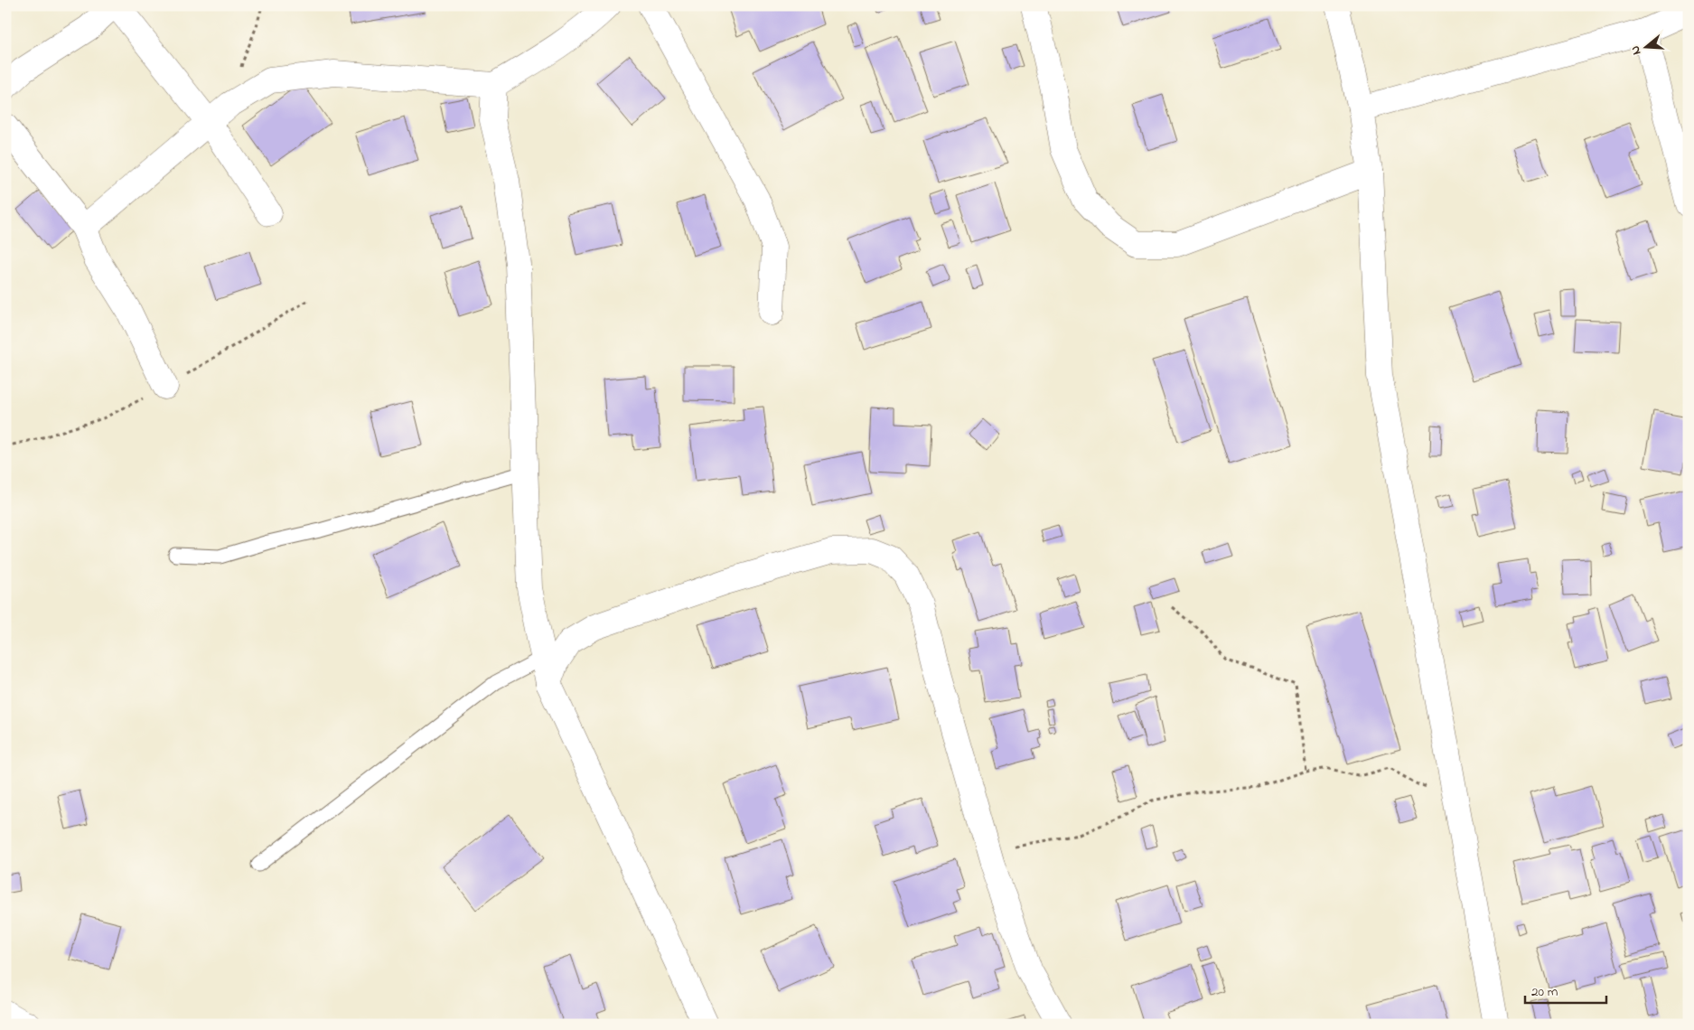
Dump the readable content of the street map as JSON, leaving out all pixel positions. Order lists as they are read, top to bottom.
{
  "scale_bar": "20 m",
  "north": "left"
}
